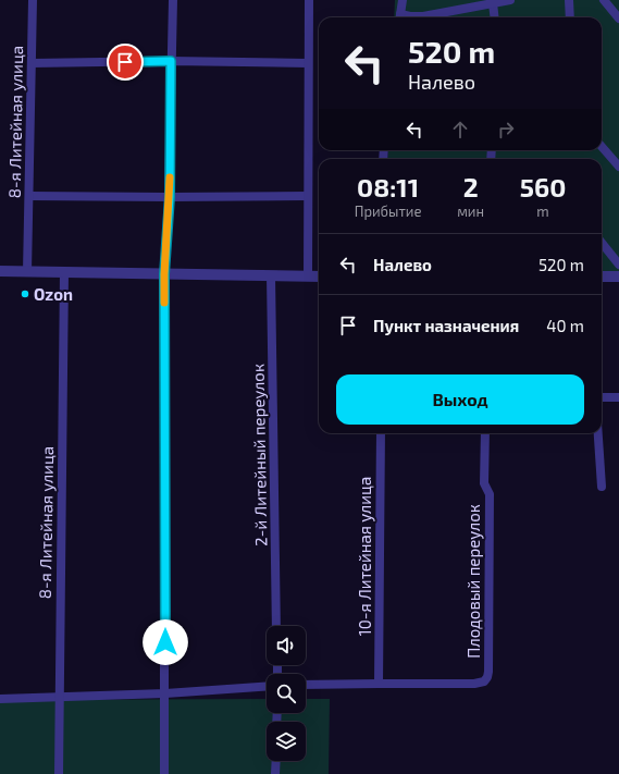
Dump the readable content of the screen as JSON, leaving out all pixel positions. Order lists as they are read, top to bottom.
{
  "streets": {
    "street": [
      "8-я Литейная улица",
      "2-й Литейный переулок",
      "10-я Литейная улица",
      "Плодовый переулок"
    ]
  },
  "crossings": [
    ["10-я Литейная улица", "Плодовый переулок"]
  ],
  "places": ["Ozon"],
  "page": {
    "turn": ["520 m", "Налево"],
    "eta": [
      "08:11",
      "Прибытие",
      "2",
      "мин",
      "560",
      "m"
    ],
    "list": [
      {
        "name": "Налево",
        "value": "520 m"
      },
      {
        "name": "Пункт назначения",
        "value": "40 m"
      }
    ],
    "buttons": "Выход"
  }
}
